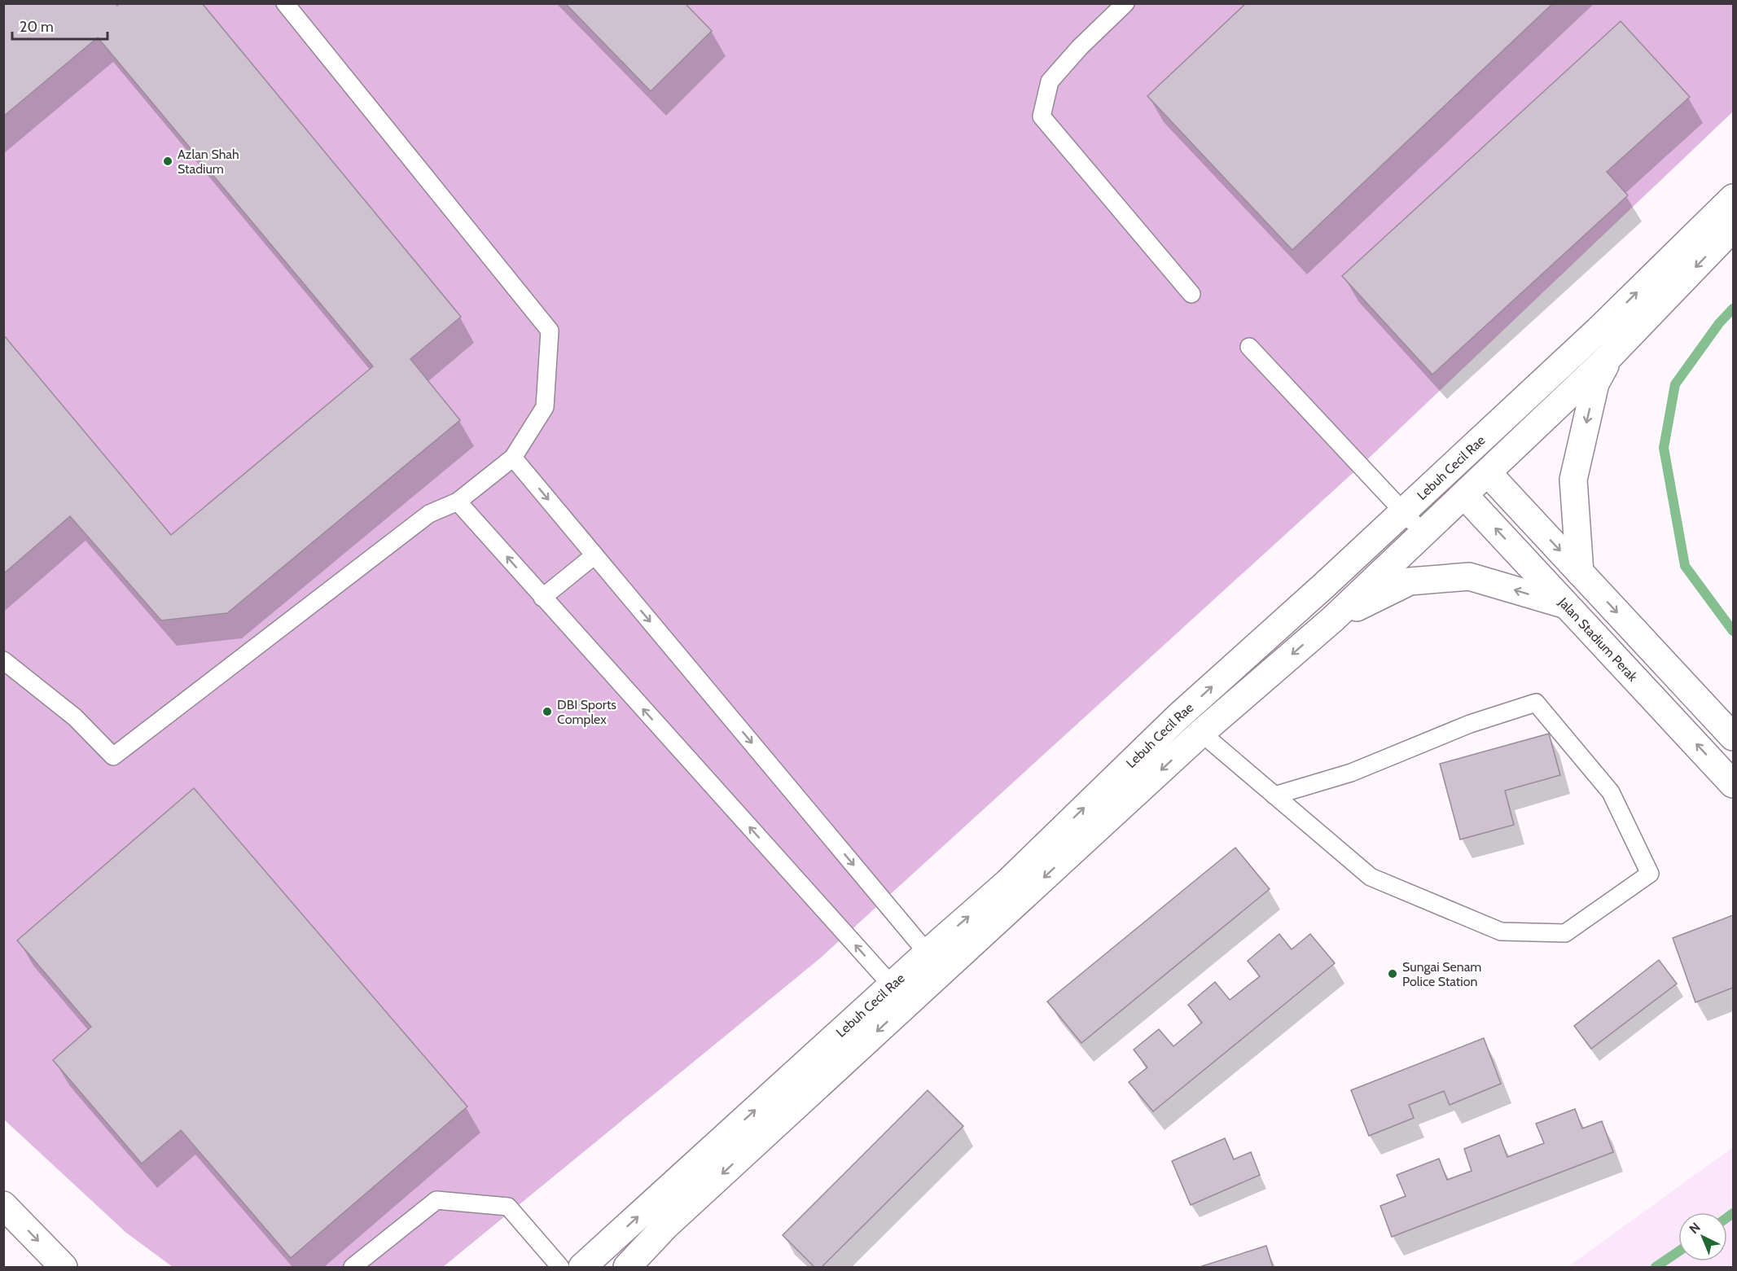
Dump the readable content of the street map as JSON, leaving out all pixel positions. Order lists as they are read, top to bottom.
{
  "streets": {
    "street": ["Lebuh Cecil Rae", "Jalan Stadium Perak"]
  },
  "crossings": [
    ["Lebuh Cecil Rae", "Jalan Stadium Perak"]
  ],
  "places": ["Azlan Shah Stadium", "DBI Sports Complex", "Sungai Senam Police Station"],
  "scale_bar": "20 m",
  "north": "top left"
}
